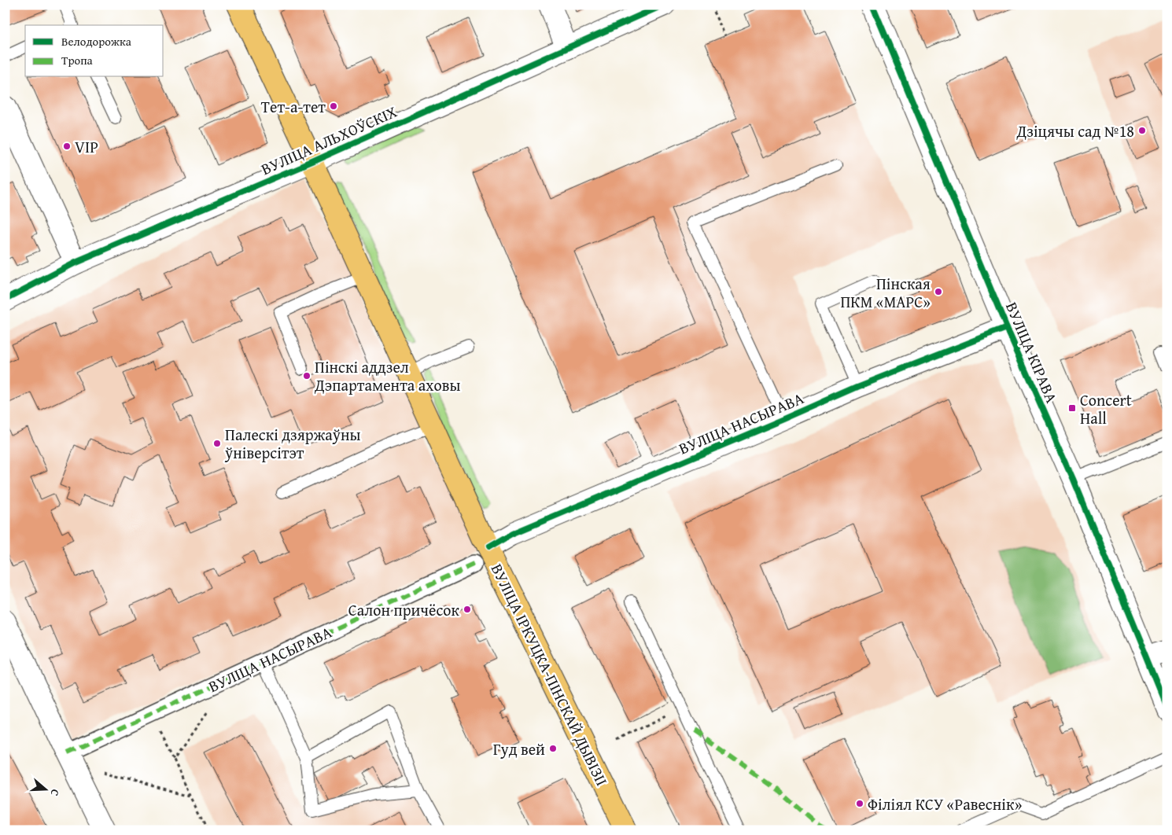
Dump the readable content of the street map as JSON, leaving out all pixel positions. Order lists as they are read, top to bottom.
{
  "streets": {
    "main road": ["ВУЛІЦА ІРКУЦКА-ПІНСКАЙ ДЫВІЗІІ"],
    "street": ["ВУЛІЦА АЛЬХОЎСКІХ", "ВУЛІЦА КІРАВА", "ВУЛІЦА НАСЫРАВА"]
  },
  "crossings": [
    ["ВУЛІЦА АЛЬХОЎСКІХ", "ВУЛІЦА ІРКУЦКА-ПІНСКАЙ ДЫВІЗІІ"],
    ["ВУЛІЦА КІРАВА", "ВУЛІЦА НАСЫРАВА"],
    ["ВУЛІЦА НАСЫРАВА", "ВУЛІЦА ІРКУЦКА-ПІНСКАЙ ДЫВІЗІІ"]
  ],
  "places": {
    "other": [
      "Тет-а-тет",
      "Дзіцячы сад №18",
      "VIP",
      "Пінская ПКМ «МАРС»",
      "Пінскі аддзел Дэпартамента аховы",
      "Палескі дзяржаўны ўніверсітэт",
      "Салон причёсок",
      "Гуд вей",
      "Філіял КСУ «Равеснік»"
    ],
    "transit": ["Concert Hall"]
  },
  "legend": ["Велодорожка", "Тропа"],
  "north": "right"
}
